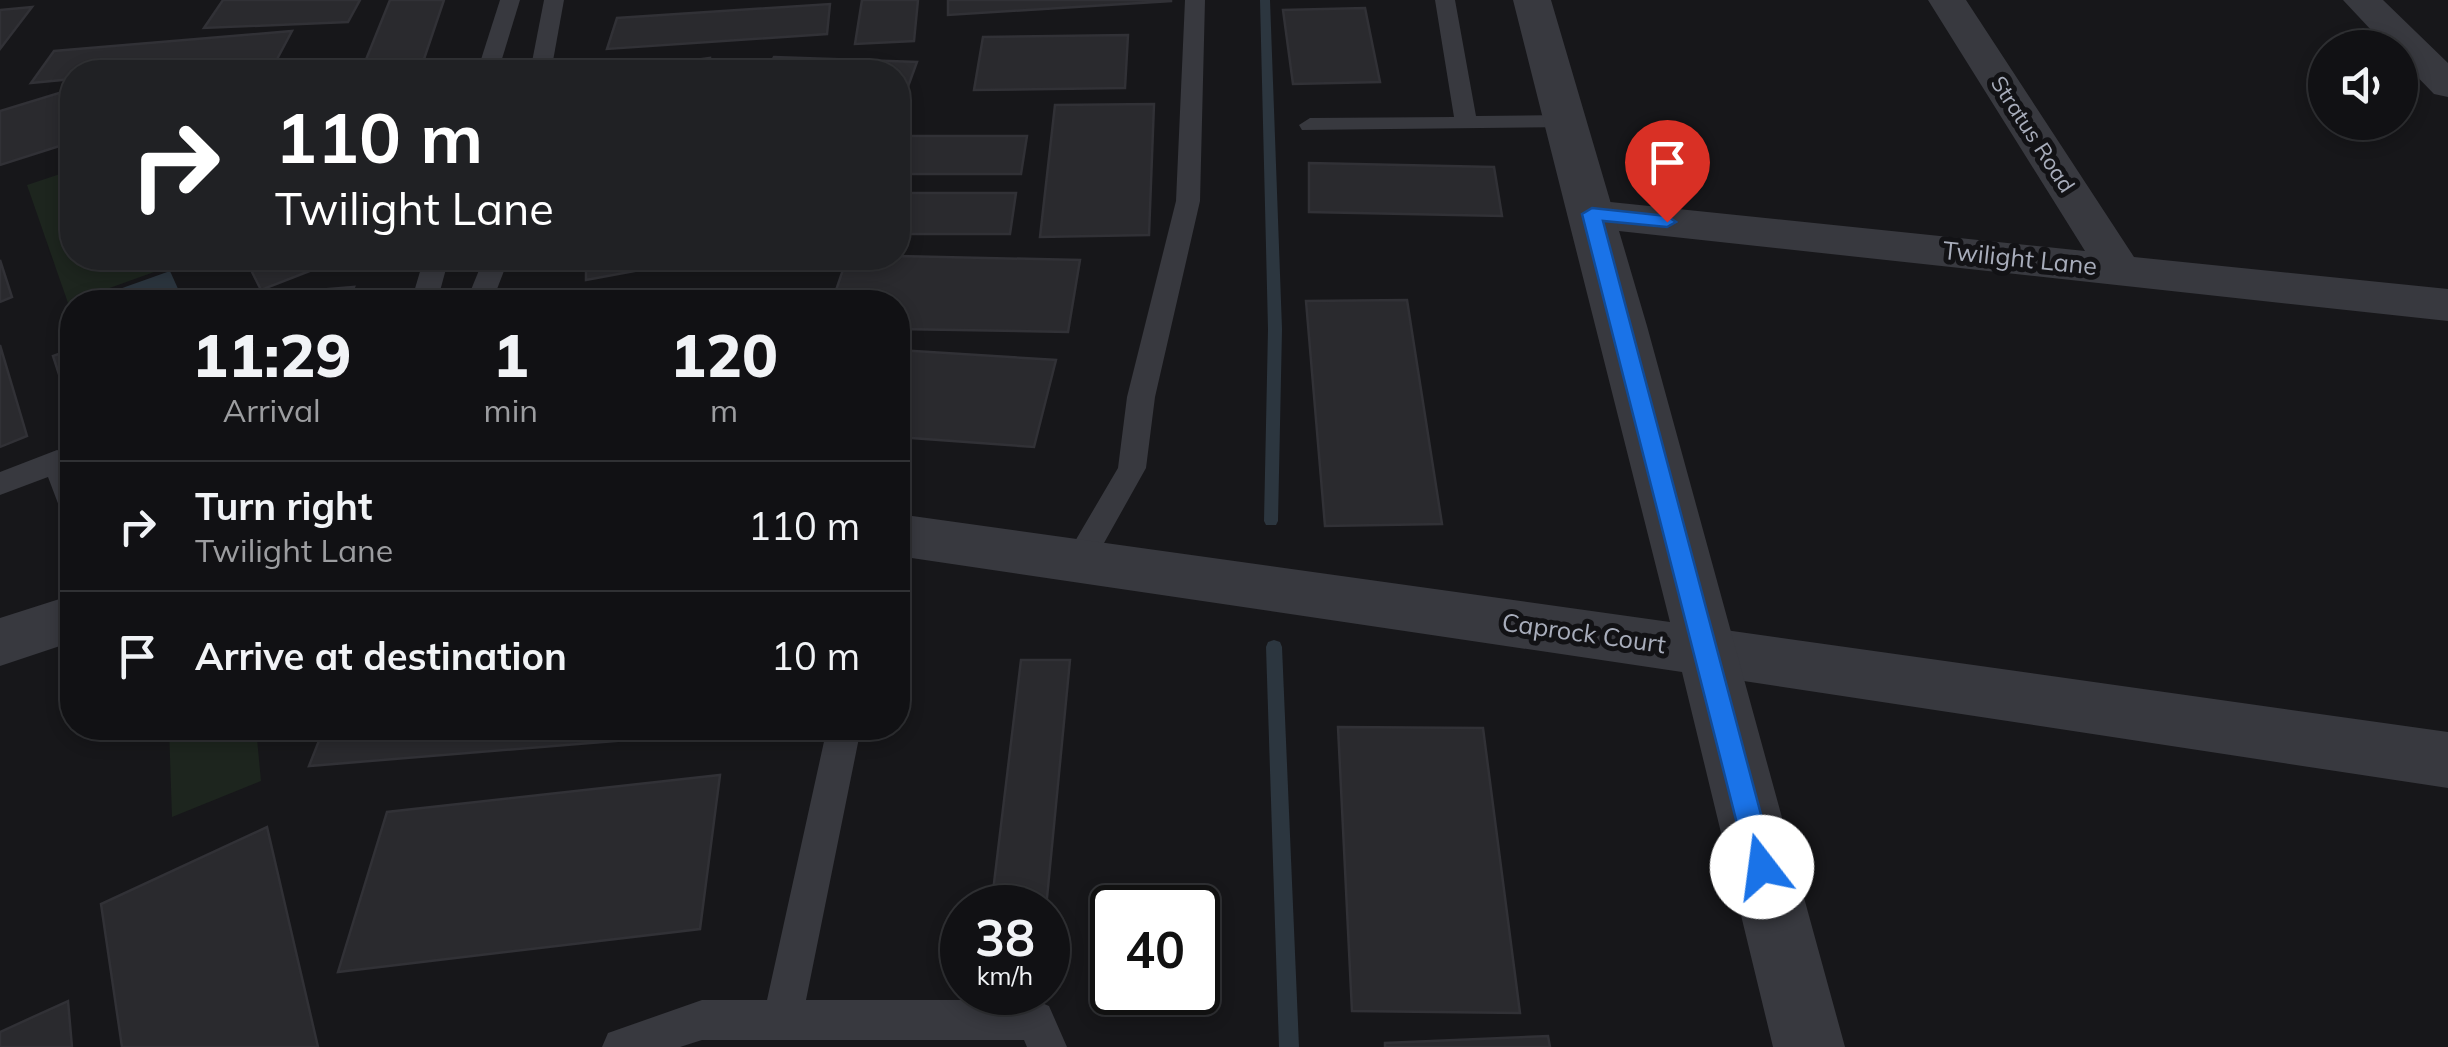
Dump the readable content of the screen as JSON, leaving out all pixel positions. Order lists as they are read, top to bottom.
{
  "streets": {
    "street": ["Stratus Road", "Twilight Lane", "Caprock Court"]
  },
  "crossings": [
    ["Stratus Road", "Twilight Lane"]
  ],
  "page": {
    "turn": ["110 m", "Twilight Lane"],
    "eta": [
      "11:29",
      "Arrival",
      "1",
      "min",
      "120",
      "m"
    ],
    "list": [
      {
        "name": "Turn right",
        "note": "Twilight Lane",
        "value": "110 m"
      },
      {
        "name": "Arrive at destination",
        "value": "10 m"
      }
    ],
    "speed": "38 km/h",
    "limit": "40"
  }
}
